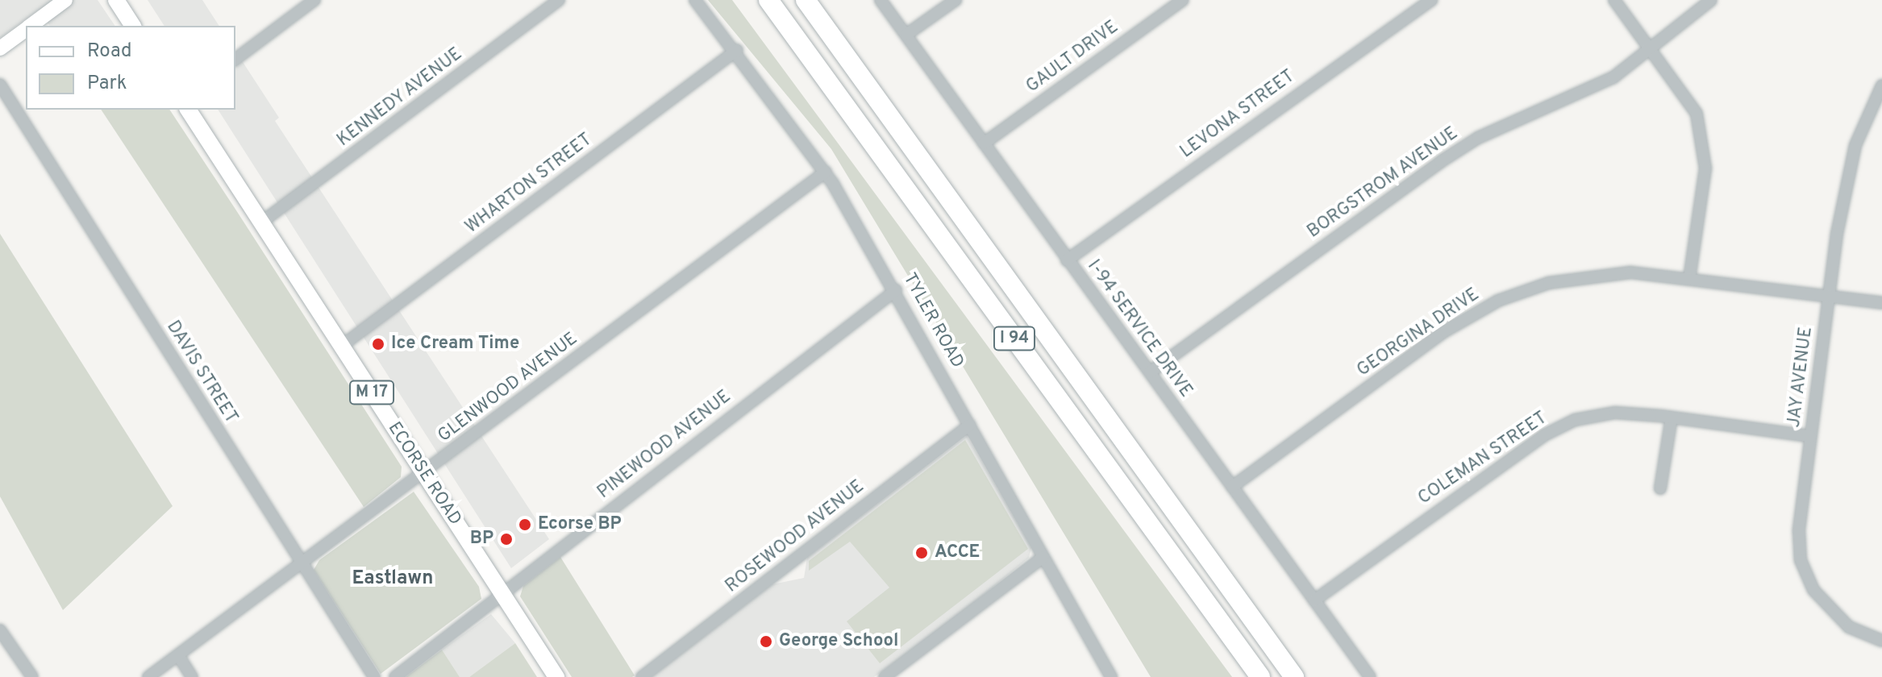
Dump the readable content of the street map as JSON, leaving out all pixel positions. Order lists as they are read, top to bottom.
{
  "streets": {
    "highway": ["I 94"],
    "main road": ["M 17", "ECORSE ROAD"],
    "street": [
      "GAULT DRIVE",
      "KENNEDY AVENUE",
      "LEVONA STREET",
      "BORGSTROM AVENUE",
      "WHARTON STREET",
      "TYLER ROAD",
      "I-94 SERVICE DRIVE",
      "GEORGINA DRIVE",
      "DAVIS STREET",
      "JAY AVENUE",
      "GLENWOOD AVENUE",
      "PINEWOOD AVENUE",
      "COLEMAN STREET",
      "ROSEWOOD AVENUE"
    ]
  },
  "crossings": [
    ["GAULT DRIVE", "I-94 SERVICE DRIVE"],
    ["KENNEDY AVENUE", "ECORSE ROAD"],
    ["LEVONA STREET", "I-94 SERVICE DRIVE"],
    ["BORGSTROM AVENUE", "I-94 SERVICE DRIVE"],
    ["WHARTON STREET", "TYLER ROAD"],
    ["WHARTON STREET", "ECORSE ROAD"],
    ["TYLER ROAD", "GLENWOOD AVENUE"],
    ["TYLER ROAD", "PINEWOOD AVENUE"],
    ["TYLER ROAD", "ROSEWOOD AVENUE"],
    ["I-94 SERVICE DRIVE", "GEORGINA DRIVE"],
    ["I-94 SERVICE DRIVE", "COLEMAN STREET"],
    ["GEORGINA DRIVE", "JAY AVENUE"],
    ["DAVIS STREET", "GLENWOOD AVENUE"],
    ["JAY AVENUE", "COLEMAN STREET"],
    ["GLENWOOD AVENUE", "ECORSE ROAD"],
    ["PINEWOOD AVENUE", "ECORSE ROAD"]
  ],
  "districts": ["Eastlawn"],
  "places": [
    "Ice Cream Time",
    "Ecorse BP",
    "BP",
    "ACCE",
    "George School"
  ],
  "legend": ["Road", "Park"]
}
